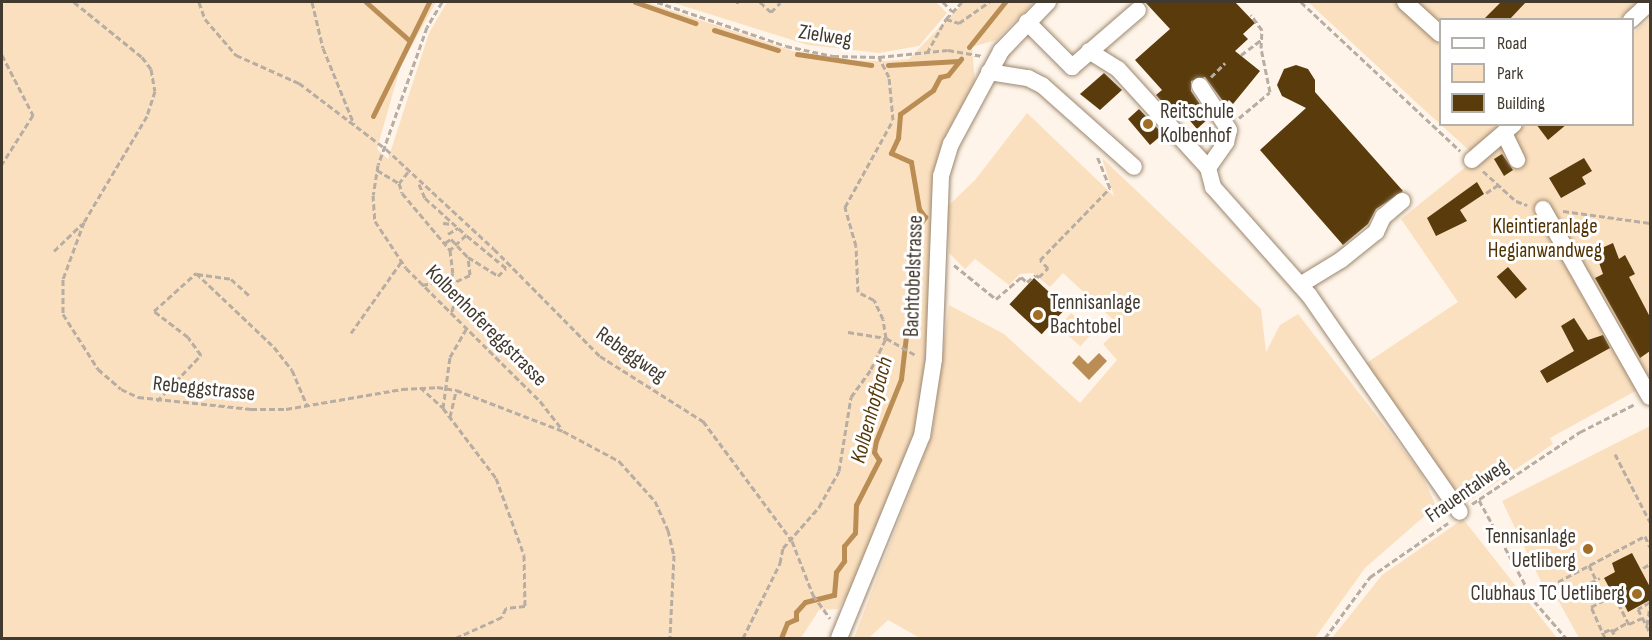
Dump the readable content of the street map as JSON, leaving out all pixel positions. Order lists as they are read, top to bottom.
{
  "streets": {
    "street": ["Bachtobelstrasse"],
    "path": [
      "Zielweg",
      "Kolbenhofereggstrasse",
      "Rebeggweg",
      "Rebeggstrasse",
      "Frauentalweg"
    ]
  },
  "crossings": [
    ["Zielweg", "Bachtobelstrasse"],
    ["Kolbenhofereggstrasse", "Rebeggweg"],
    ["Kolbenhofereggstrasse", "Rebeggstrasse"]
  ],
  "water": ["Kolbenhofbach"],
  "parks": ["Kleintieranlage Hegianwandweg"],
  "places": [
    "Reitschule Kolbenhof",
    "Tennisanlage Bachtobel",
    "Tennisanlage Uetliberg",
    "Clubhaus TC Uetliberg"
  ],
  "legend": ["Road", "Park", "Building"]
}
